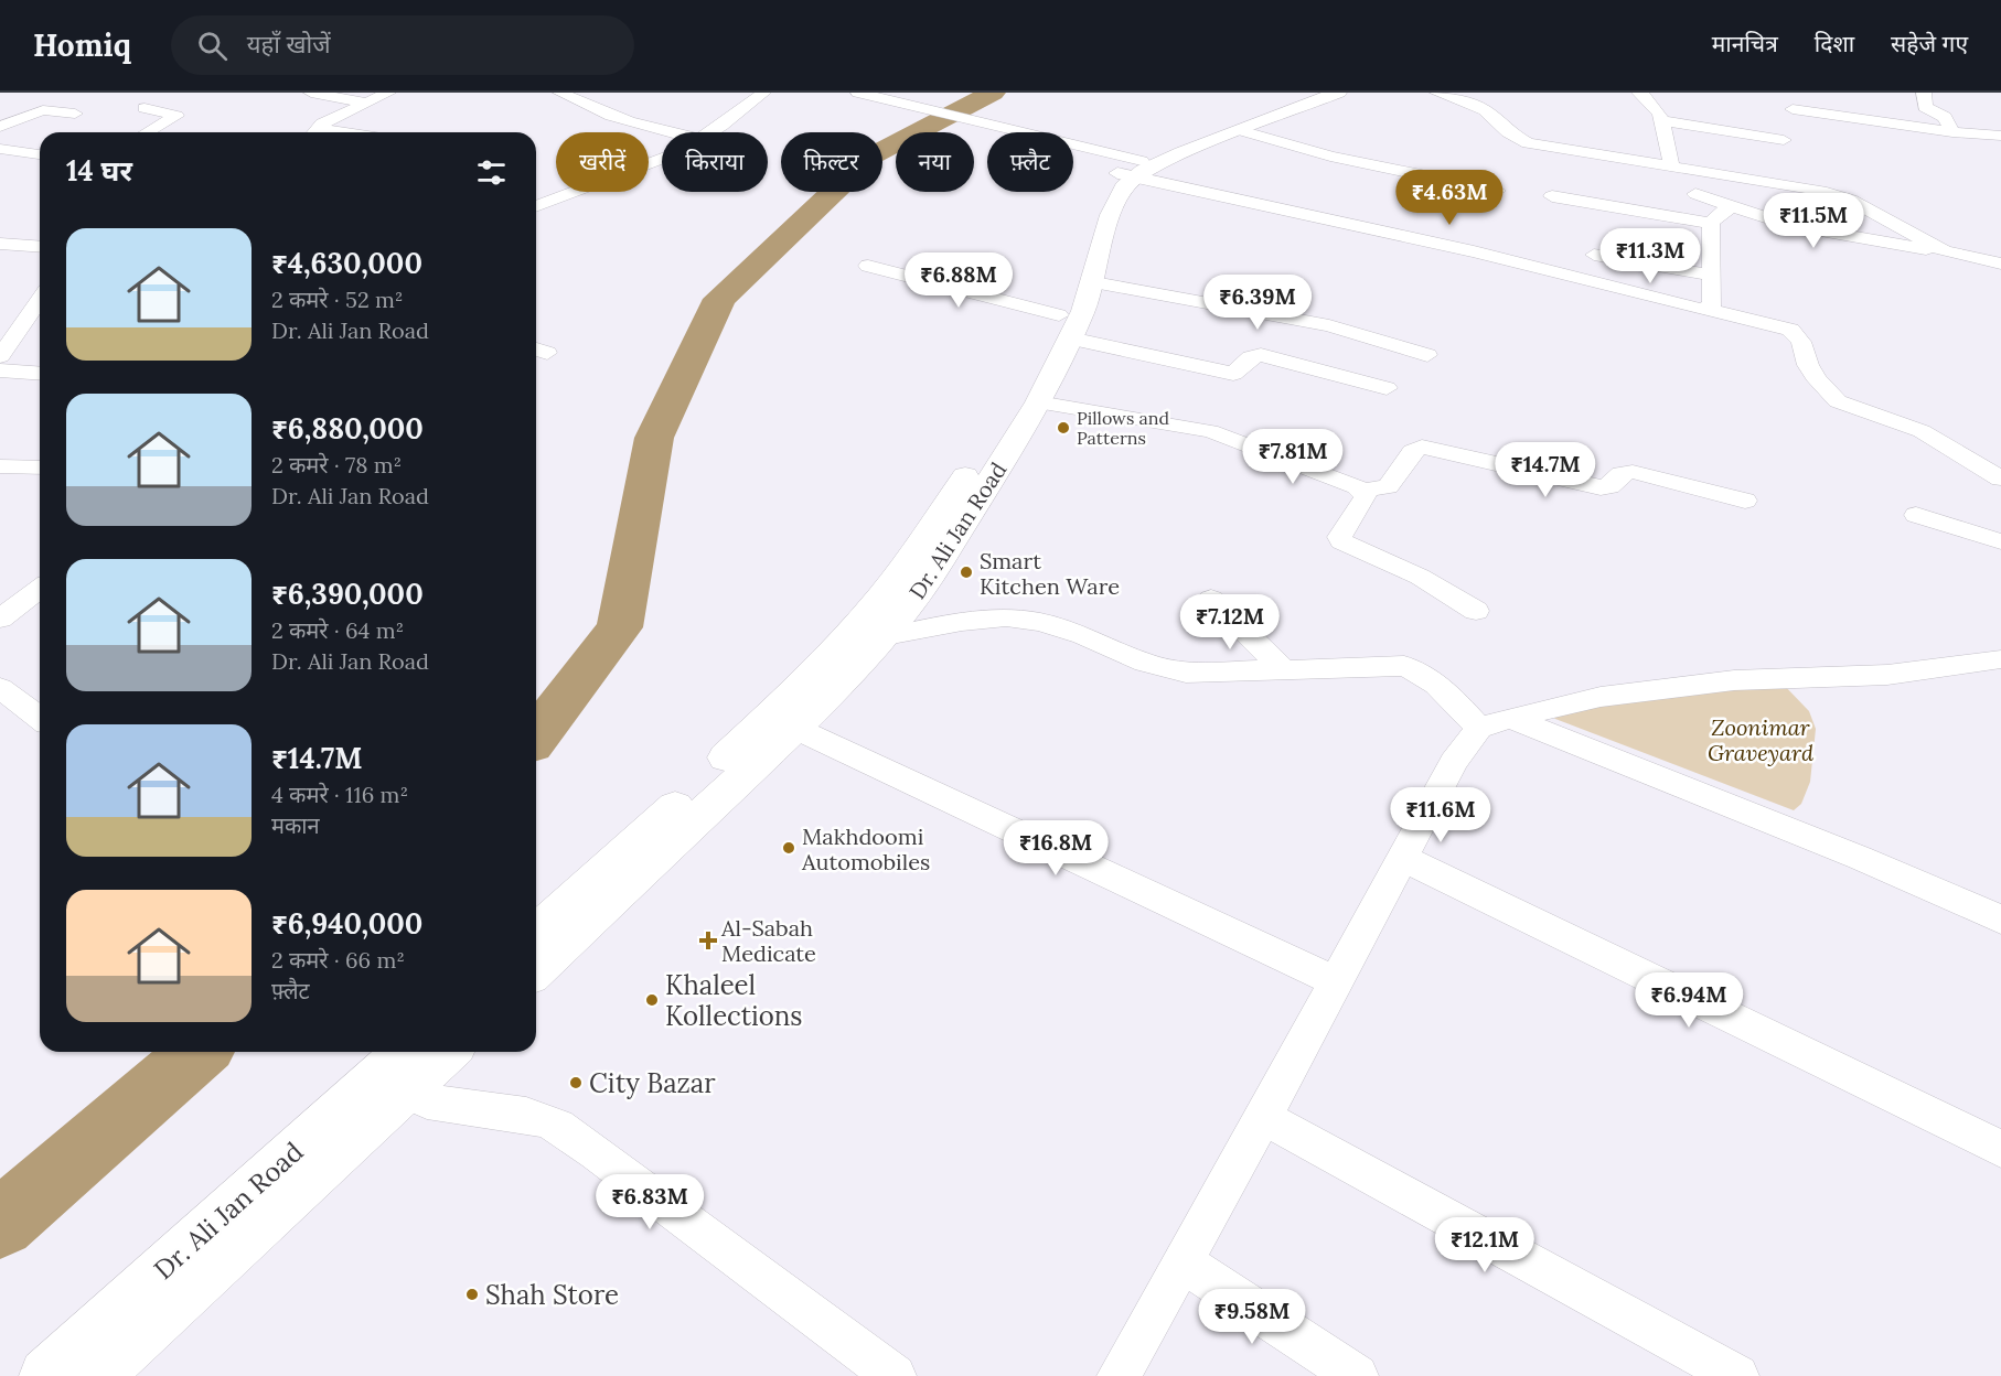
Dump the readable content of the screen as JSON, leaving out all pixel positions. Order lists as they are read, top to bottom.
{
  "streets": {
    "main road": ["Dr. Ali Jan Road"]
  },
  "parks": ["Zoonimar Graveyard"],
  "places": {
    "other": [
      "Pillows and Patterns",
      "Smart Kitchen Ware",
      "Makhdoomi Automobiles",
      "Khaleel Kollections",
      "City Bazar",
      "Shah Store"
    ],
    "health": ["Al-Sabah Medicate"]
  },
  "page": {
    "header": "Homiq",
    "search": "यहाँ खोजें",
    "nav": ["मानचित्र", "दिशा", "सहेजे गए"],
    "chip": [
      "खरीदें",
      "किराया",
      "फ़िल्टर",
      "नया",
      "फ़्लैट"
    ],
    "heading": "14 घर",
    "price": [
      "₹4.63M",
      "₹11.5M",
      "₹11.3M",
      "₹6.88M",
      "₹6.39M",
      "₹7.81M",
      "₹14.7M",
      "₹7.12M",
      "₹11.6M",
      "₹16.8M",
      "₹6.94M",
      "₹6.83M",
      "₹12.1M",
      "₹9.58M"
    ],
    "list": [
      {
        "name": "₹4,630,000",
        "note": "2 कमरे · 52 m² · Dr. Ali Jan Road"
      },
      {
        "name": "₹6,880,000",
        "note": "2 कमरे · 78 m² · Dr. Ali Jan Road"
      },
      {
        "name": "₹6,390,000",
        "note": "2 कमरे · 64 m² · Dr. Ali Jan Road"
      },
      {
        "name": "₹14.7M",
        "note": "4 कमरे · 116 m² · मकान"
      },
      {
        "name": "₹6,940,000",
        "note": "2 कमरे · 66 m² · फ़्लैट"
      }
    ]
  }
}
